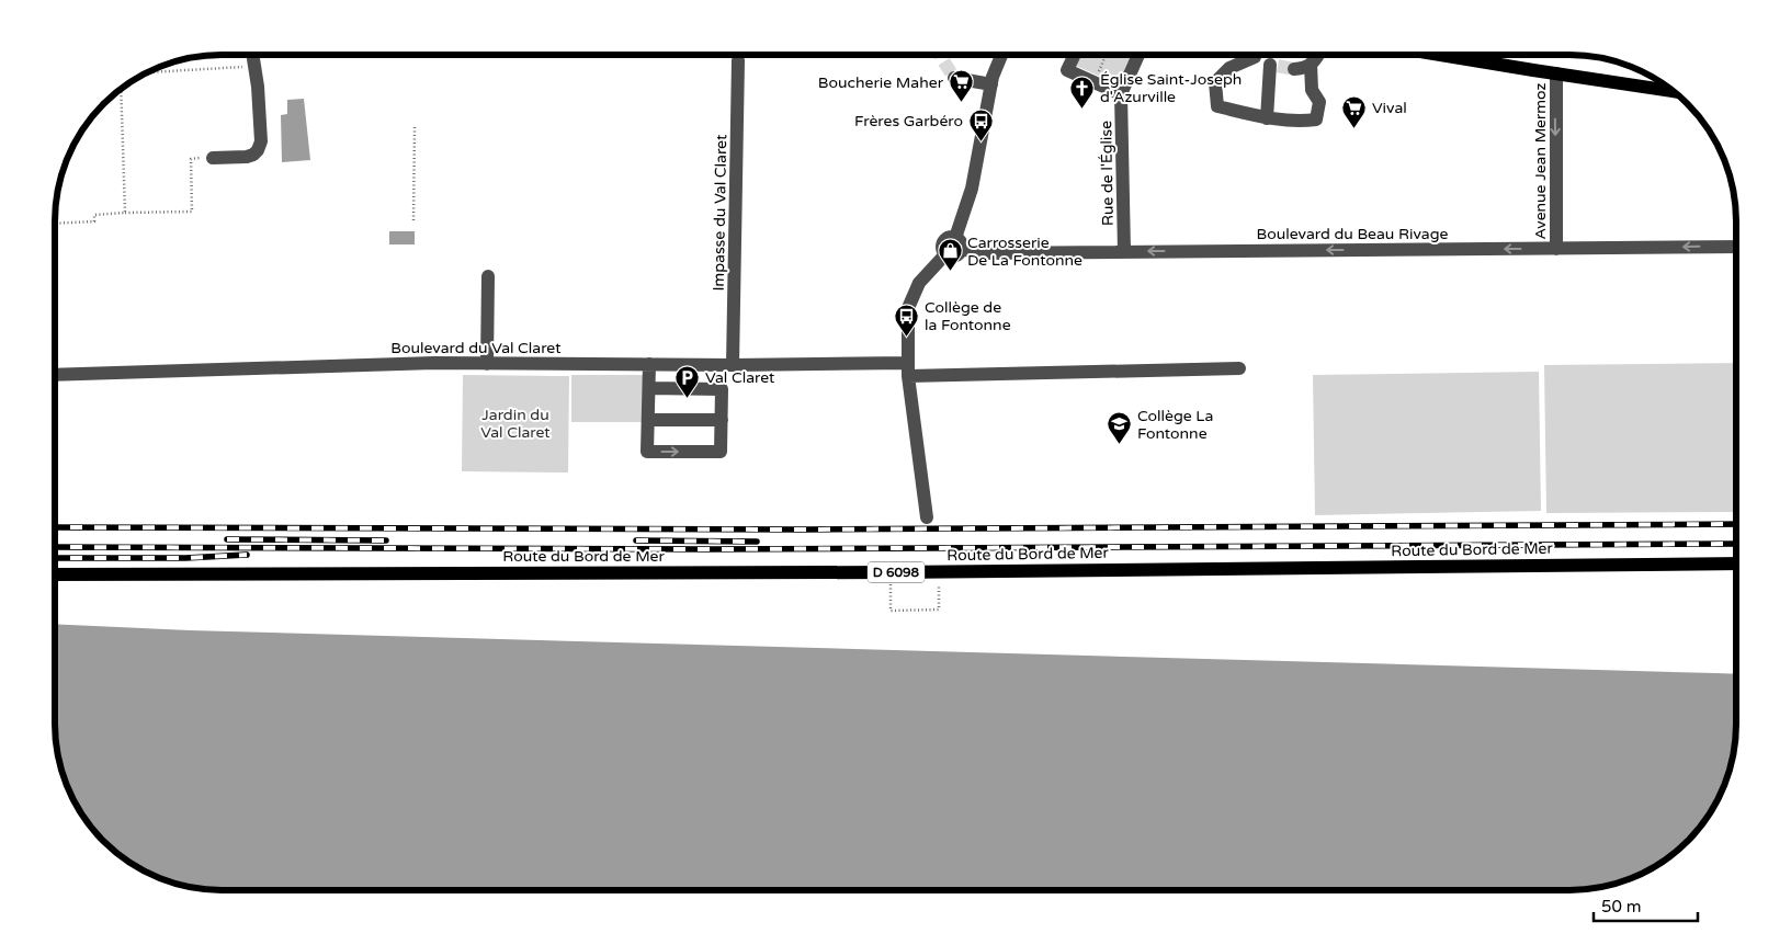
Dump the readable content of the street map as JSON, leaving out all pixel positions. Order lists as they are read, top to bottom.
{
  "streets": {
    "main road": ["Route du Bord de Mer", "D 6098"],
    "street": [
      "Avenue Jean Mermoz",
      "Rue de l'Église",
      "Impasse du Val Claret",
      "Boulevard du Beau Rivage",
      "Boulevard du Val Claret"
    ]
  },
  "crossings": [
    ["Avenue Jean Mermoz", "Boulevard du Beau Rivage"],
    ["Rue de l'Église", "Boulevard du Beau Rivage"],
    ["Impasse du Val Claret", "Boulevard du Val Claret"]
  ],
  "one_way": ["Avenue Jean Mermoz", "Boulevard du Beau Rivage"],
  "parks": ["Jardin du Val Claret"],
  "places": {
    "supermarket": ["Boucherie Maher", "Vival"],
    "church": ["Église Saint-Joseph d'Azurville"],
    "bus stop": ["Frères Garbéro", "Collège de la Fontonne"],
    "shop": ["Carrosserie De La Fontonne"],
    "parking": ["Val Claret"],
    "school or university": ["Collège La Fontonne"]
  },
  "scale_bar": "50 m"
}
